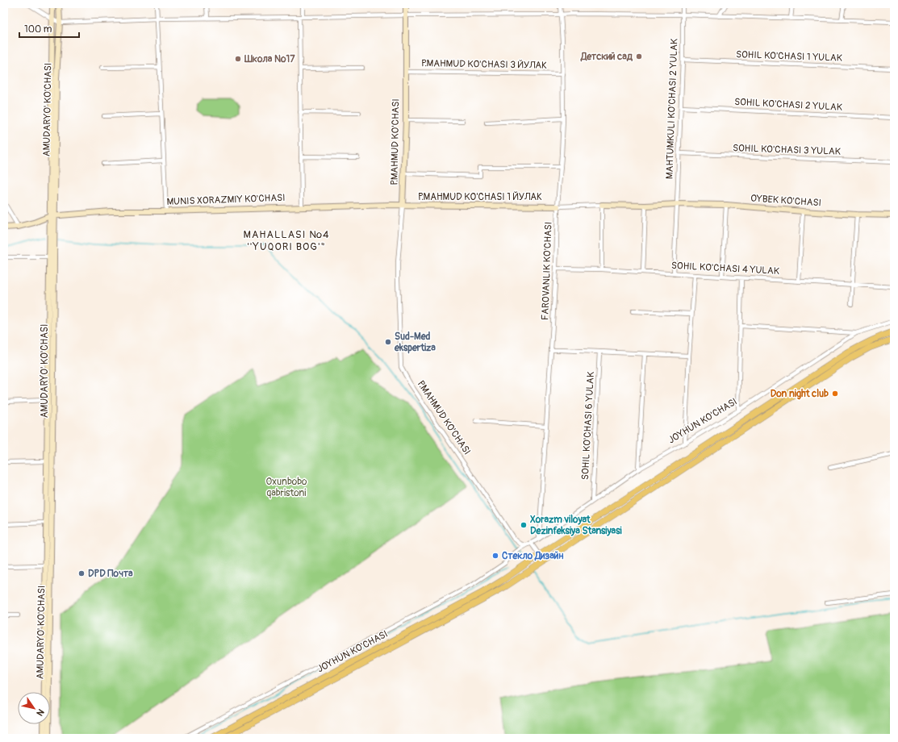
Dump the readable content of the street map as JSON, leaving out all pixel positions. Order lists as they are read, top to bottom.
{
  "streets": {
    "main road": ["JOYHUN KO'CHASI"],
    "street": [
      "SOHIL KO'CHASI 1 YULAK",
      "P.MAHMUD KO'CHASI 3 ЙУЛАК",
      "SOHIL KO'CHASI 2 YULAK",
      "MAHTUMKULI KO'CHASI 2 YULAK",
      "AMUDARYO' KO'CHASI",
      "P.MAHMUD KO'CHASI",
      "SOHIL KO'CHASI 3 YULAK",
      "P.MAHMUD KO'CHASI 1 ЙУЛАК",
      "MUNIS XORAZMIY KO'CHASI",
      "OYBEK KO'CHASI",
      "SOHIL KO'CHASI 4 YULAK",
      "FAROVANLIK KO'CHASI",
      "SOHIL KO'CHASI 6 YULAK"
    ]
  },
  "crossings": [
    ["SOHIL KO'CHASI 1 YULAK", "MAHTUMKULI KO'CHASI 2 YULAK"],
    ["P.MAHMUD KO'CHASI 3 ЙУЛАК", "P.MAHMUD KO'CHASI"],
    ["P.MAHMUD KO'CHASI 3 ЙУЛАК", "FAROVANLIK KO'CHASI"],
    ["SOHIL KO'CHASI 2 YULAK", "MAHTUMKULI KO'CHASI 2 YULAK"],
    ["MAHTUMKULI KO'CHASI 2 YULAK", "SOHIL KO'CHASI 3 YULAK"],
    ["MAHTUMKULI KO'CHASI 2 YULAK", "OYBEK KO'CHASI"],
    ["AMUDARYO' KO'CHASI", "MUNIS XORAZMIY KO'CHASI"],
    ["P.MAHMUD KO'CHASI", "P.MAHMUD KO'CHASI 1 ЙУЛАК"],
    ["P.MAHMUD KO'CHASI", "MUNIS XORAZMIY KO'CHASI"],
    ["P.MAHMUD KO'CHASI", "JOYHUN KO'CHASI"],
    ["P.MAHMUD KO'CHASI 1 ЙУЛАК", "MUNIS XORAZMIY KO'CHASI"],
    ["P.MAHMUD KO'CHASI 1 ЙУЛАК", "OYBEK KO'CHASI"],
    ["P.MAHMUD KO'CHASI 1 ЙУЛАК", "FAROVANLIK KO'CHASI"],
    ["OYBEK KO'CHASI", "FAROVANLIK KO'CHASI"],
    ["SOHIL KO'CHASI 4 YULAK", "FAROVANLIK KO'CHASI"],
    ["FAROVANLIK KO'CHASI", "JOYHUN KO'CHASI"],
    ["JOYHUN KO'CHASI", "SOHIL KO'CHASI 6 YULAK"]
  ],
  "districts": ["MAHALLASI №4 ''YUQORI BOG'\""],
  "parks": ["Oxunbobo qabristoni"],
  "places": [
    "Детский сад",
    "Школа №17",
    "Sud-Med ekspertiza",
    "Don night club",
    "Xorazm viloyat Dezinfeksiya Stansiyasi",
    "Стекло Дизайн",
    "DPD Почта"
  ],
  "scale_bar": "100 m",
  "north": "bottom right"
}
